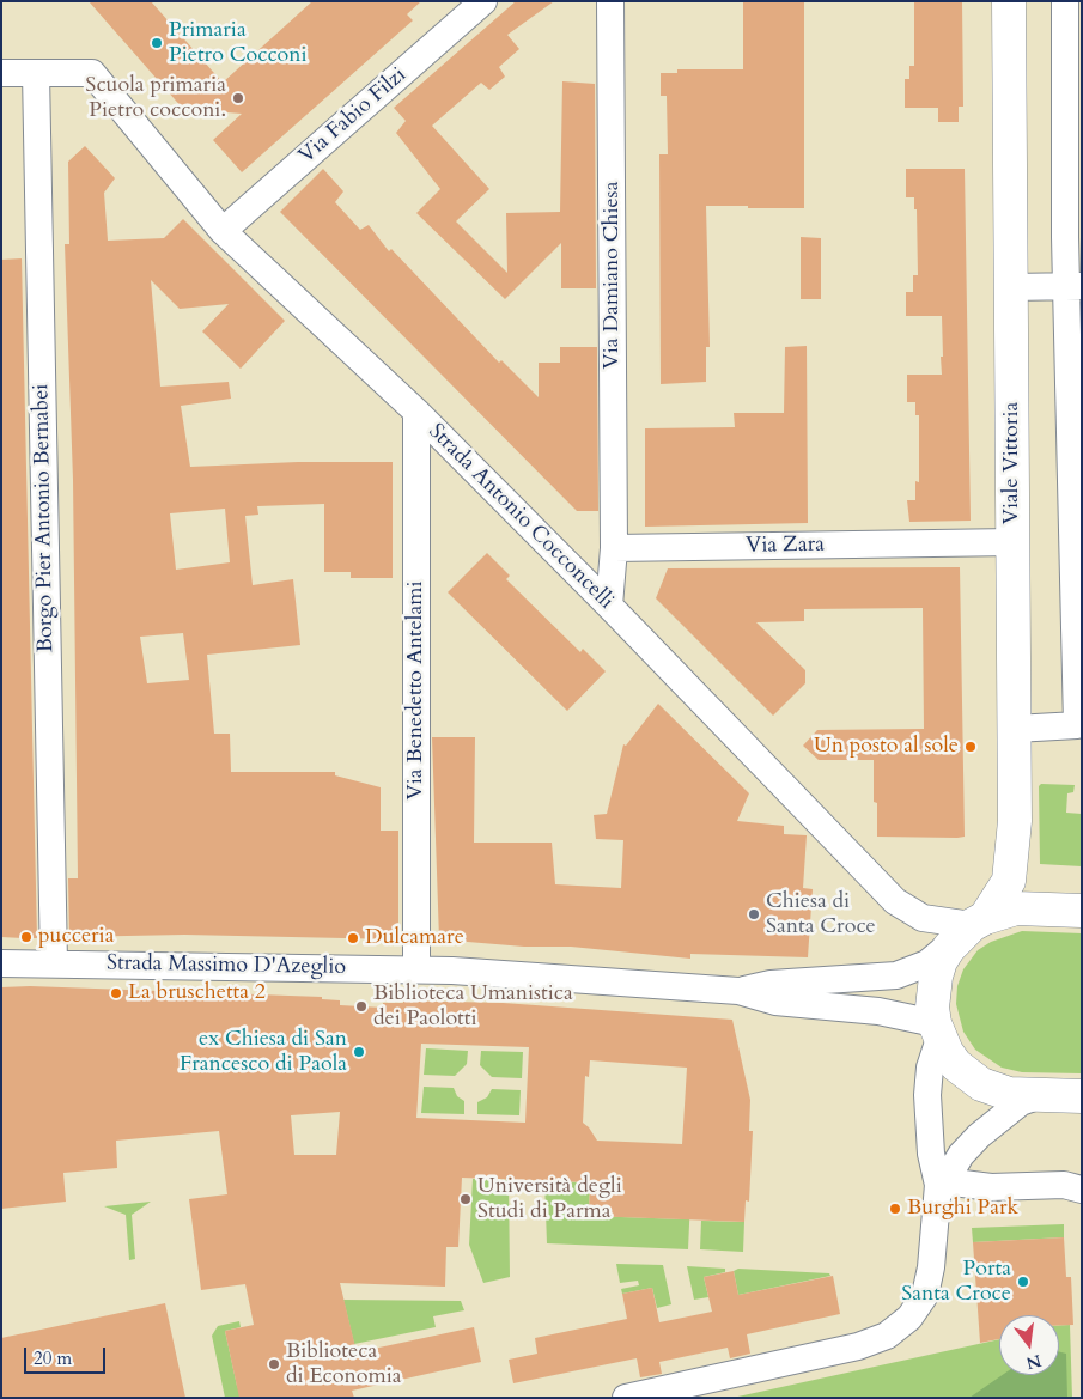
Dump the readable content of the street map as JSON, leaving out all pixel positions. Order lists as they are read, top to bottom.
{
  "streets": {
    "main road": ["Viale Vittoria"],
    "street": [
      "Via Fabio Filzi",
      "Via Damiano Chiesa",
      "Strada Antonio Cocconcelli",
      "Borgo Pier Antonio Bernabei",
      "Via Zara",
      "Via Benedetto Antelami",
      "Strada Massimo D'Azeglio"
    ]
  },
  "crossings": [
    ["Via Fabio Filzi", "Strada Antonio Cocconcelli"],
    ["Via Damiano Chiesa", "Via Zara"],
    ["Viale Vittoria", "Strada Antonio Cocconcelli"],
    ["Viale Vittoria", "Via Zara"],
    ["Strada Antonio Cocconcelli", "Borgo Pier Antonio Bernabei"],
    ["Strada Antonio Cocconcelli", "Via Benedetto Antelami"],
    ["Borgo Pier Antonio Bernabei", "Strada Massimo D'Azeglio"],
    ["Via Benedetto Antelami", "Strada Massimo D'Azeglio"]
  ],
  "places": [
    "Primaria Pietro Cocconi",
    "Scuola primaria Pietro cocconi.",
    "Un posto al sole",
    "Chiesa di Santa Croce",
    "pucceria",
    "Dulcamare",
    "La bruschetta 2",
    "Biblioteca Umanistica dei Paolotti",
    "ex Chiesa di San Francesco di Paola",
    "Università degli Studi di Parma",
    "Burghi Park",
    "Porta Santa Croce",
    "Biblioteca di Economia"
  ],
  "scale_bar": "20 m",
  "north": "bottom"
}
